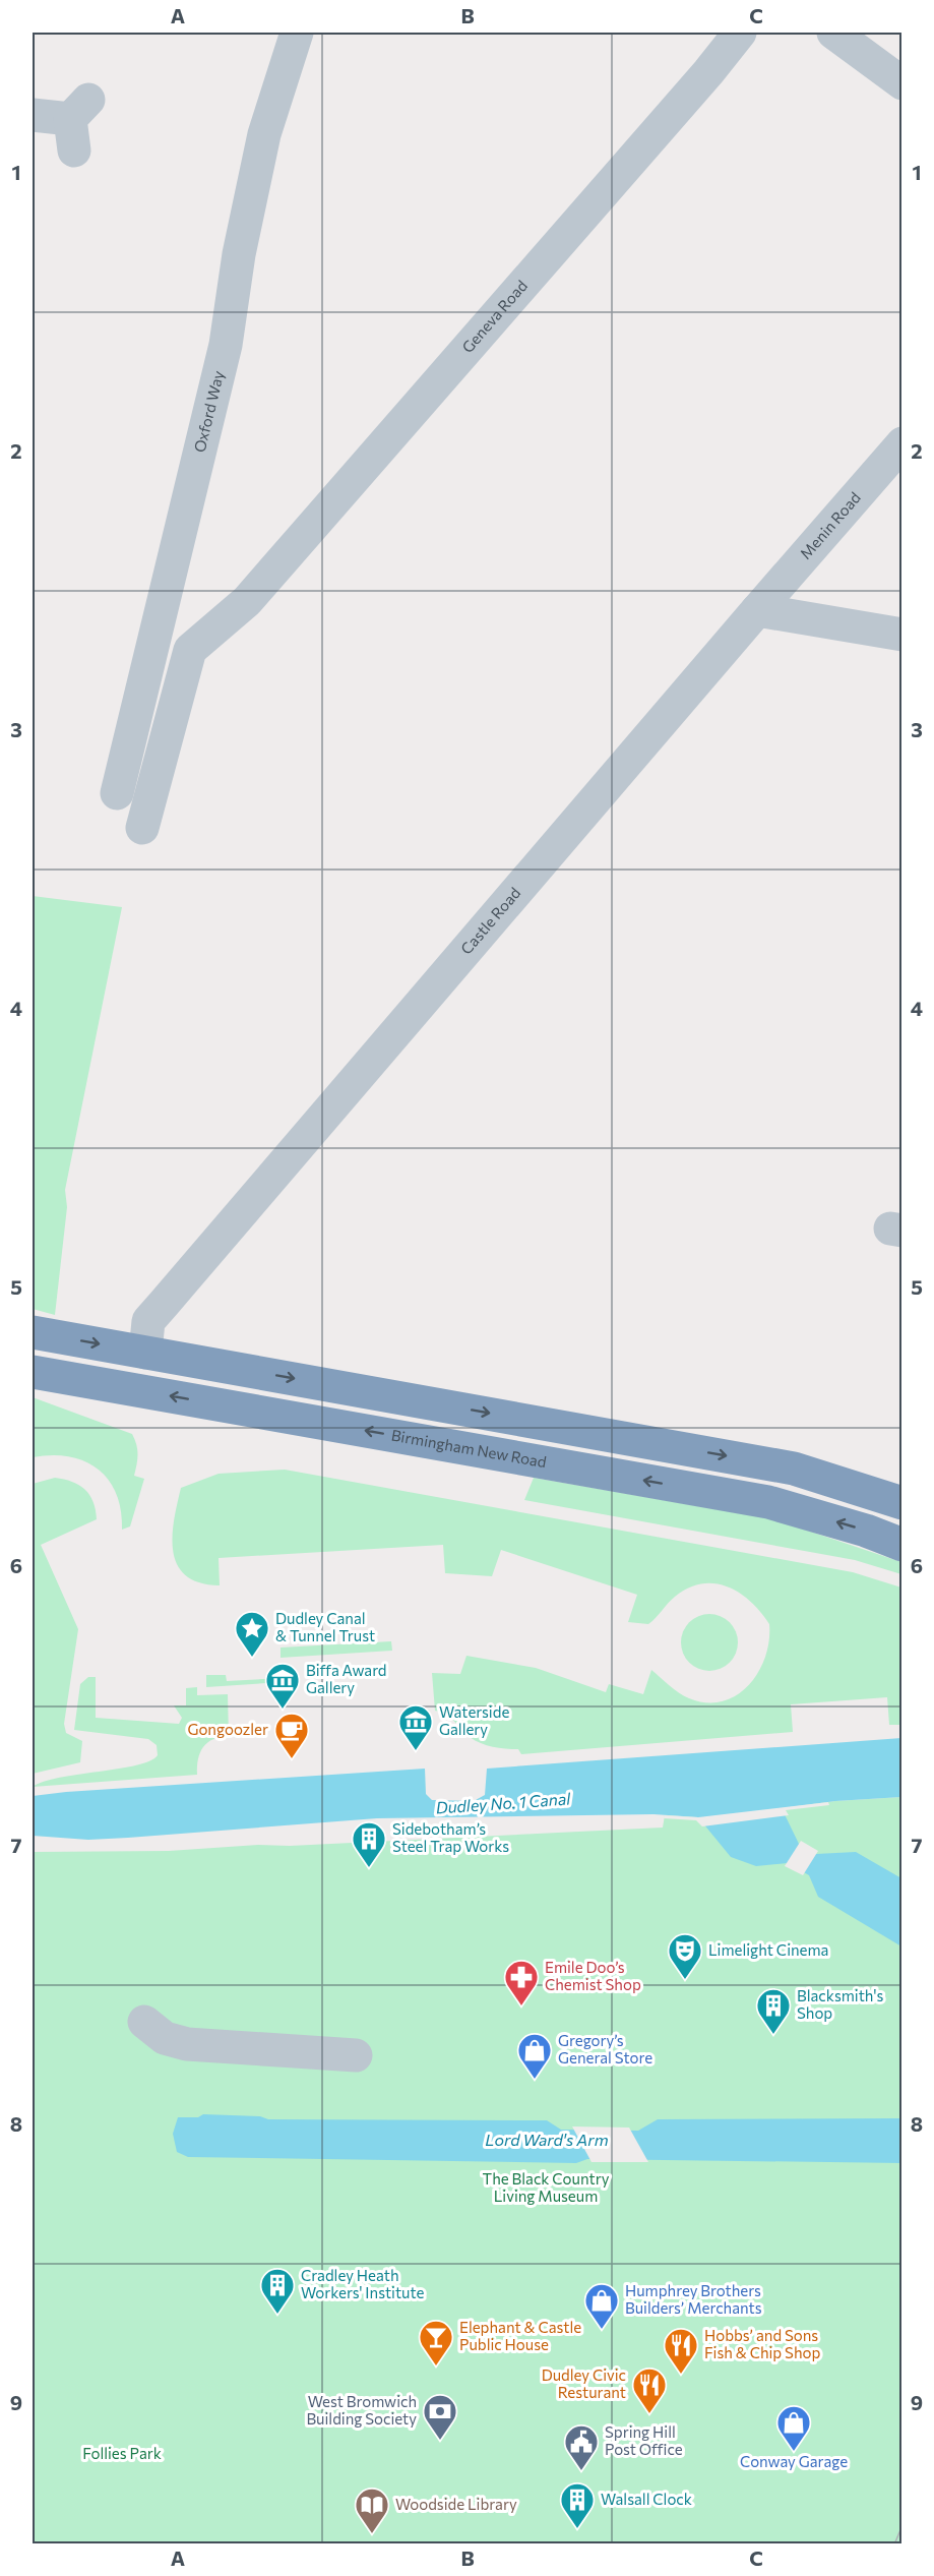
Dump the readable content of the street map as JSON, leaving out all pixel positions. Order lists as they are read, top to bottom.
{
  "streets": {
    "highway": ["Birmingham New Road"],
    "street": [
      "Geneva Road",
      "Oxford Way",
      "Menin Road",
      "Castle Road"
    ]
  },
  "crossings": [
    ["Menin Road", "Castle Road"]
  ],
  "water": ["Dudley No. 1 Canal", "Lord Ward's Arm"],
  "parks": ["The Black Country Living Museum", "Follies Park"],
  "places": {
    "place": ["Dudley Canal & Tunnel Trust"],
    "museum": ["Biffa Award Gallery", "Waterside Gallery"],
    "cafe": ["Gongoozler"],
    "building": [
      "Sidebotham’s Steel Trap Works",
      "Blacksmith's Shop",
      "Cradley Heath Workers' Institute",
      "Walsall Clock"
    ],
    "theatre": ["Limelight Cinema"],
    "pharmacy": ["Emile Doo’s Chemist Shop"],
    "shop": ["Gregory’s General Store", "Humphrey Brothers Builders’ Merchants", "Conway Garage"],
    "bar": ["Elephant & Castle Public House"],
    "restaurant": ["Hobbs’ and Sons Fish & Chip Shop", "Dudley Civic Resturant"],
    "bank": ["West Bromwich Building Society"],
    "public building": ["Spring Hill Post Office"],
    "library": ["Woodside Library"]
  },
  "grid": {
    "columns": ["A", "B", "C"],
    "rows": [
      "1",
      "2",
      "3",
      "4",
      "5",
      "6",
      "7",
      "8",
      "9"
    ]
  }
}
